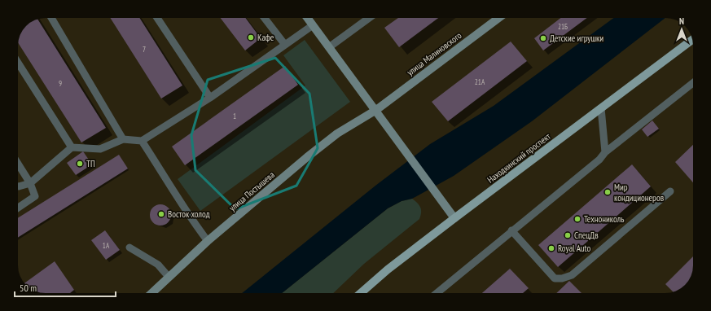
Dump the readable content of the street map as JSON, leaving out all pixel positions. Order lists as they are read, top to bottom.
{
  "streets": {
    "main road": ["улица Малиновского", "Находкинский проспект", "улица Постышева"]
  },
  "crossings": [
    ["улица Малиновского", "улица Постышева"]
  ],
  "places": [
    "Кафе",
    "Детские игрушки",
    "ТП",
    "Мир кондиционеров",
    "Восток холод",
    "Технониколь",
    "СпецДв",
    "Royal Auto"
  ],
  "house_numbers": [
    "21Б",
    "7",
    "21А",
    "9",
    "1",
    "1А"
  ],
  "scale_bar": "50 m",
  "north": "top"
}
